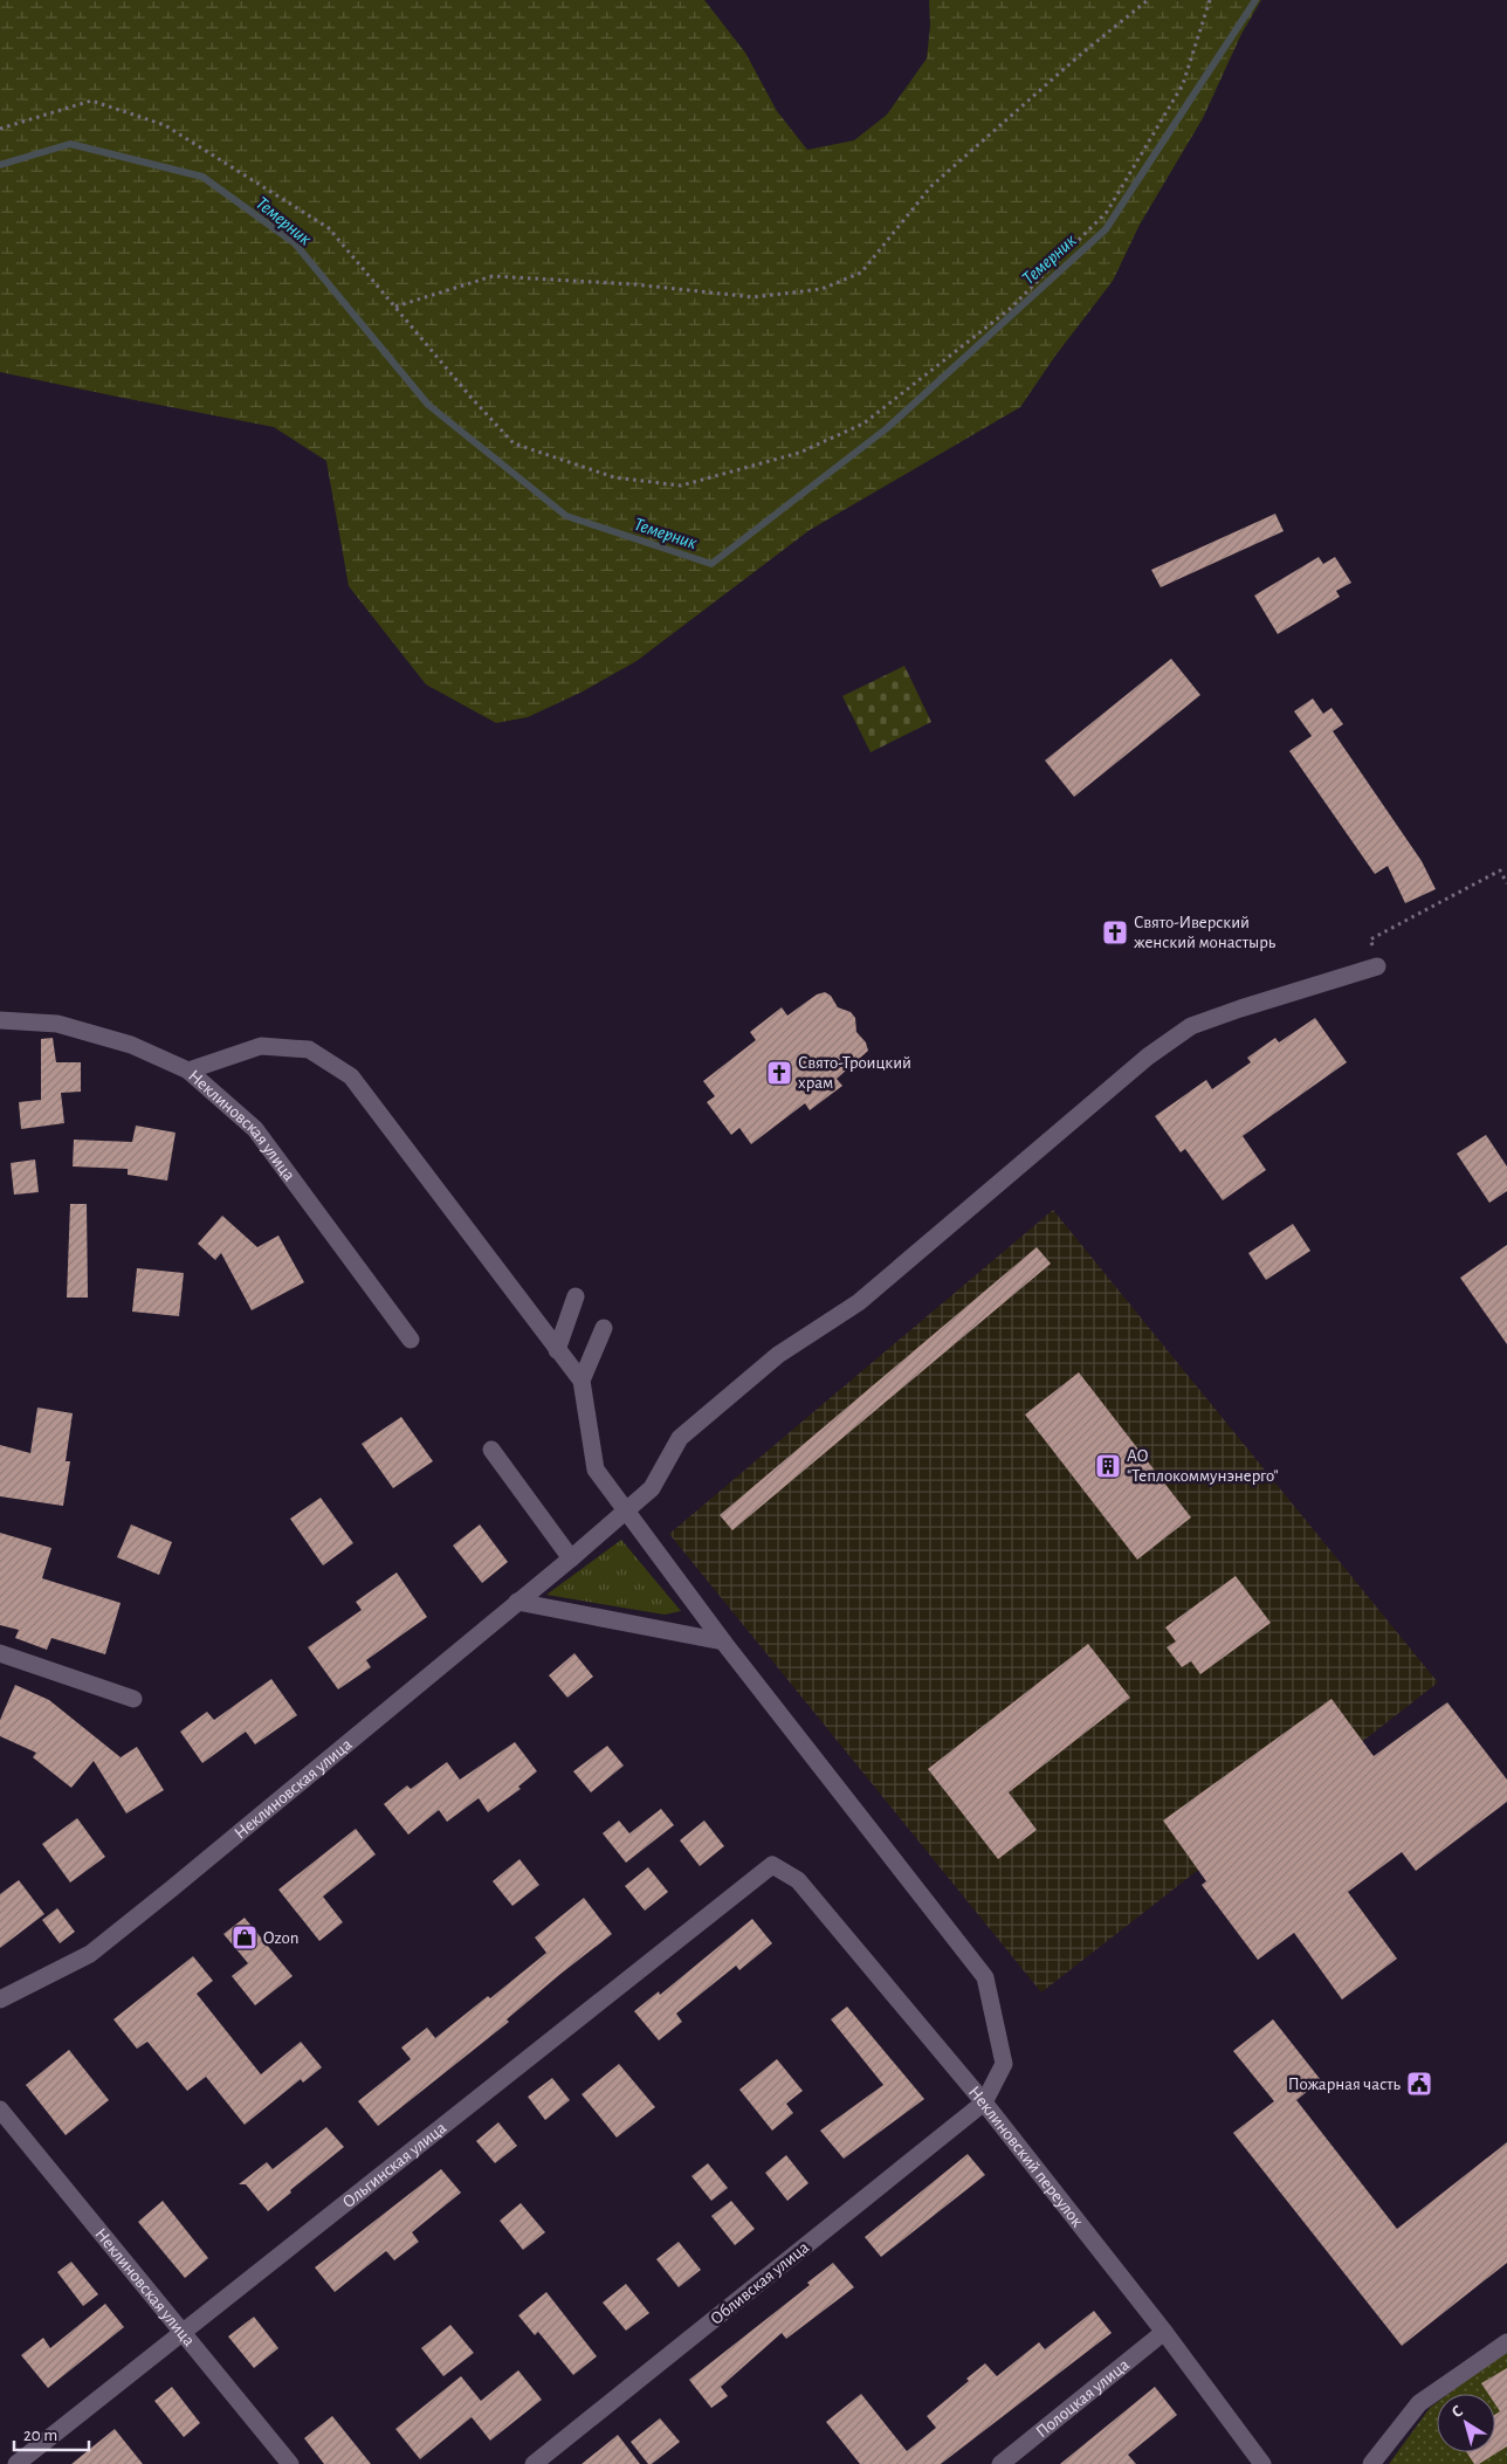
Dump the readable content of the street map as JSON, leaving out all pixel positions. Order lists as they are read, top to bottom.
{
  "streets": {
    "street": [
      "Неклиновская улица",
      "Неклиновский переулок",
      "Ольгинская улица",
      "Обливская улица",
      "Полоцкая улица"
    ]
  },
  "crossings": [
    ["Неклиновская улица", "Ольгинская улица"],
    ["Неклиновский переулок", "Ольгинская улица"],
    ["Неклиновский переулок", "Обливская улица"],
    ["Неклиновский переулок", "Полоцкая улица"]
  ],
  "water": ["Темерник"],
  "places": {
    "church": ["Свято-Иверский женский монастырь", "Свято-Троицкий храм"],
    "building": ["АО \"Теплокоммунэнерго\""],
    "shop": ["Ozon"],
    "public building": ["Пожарная часть"]
  },
  "scale_bar": "20 m",
  "north": "top left"
}
